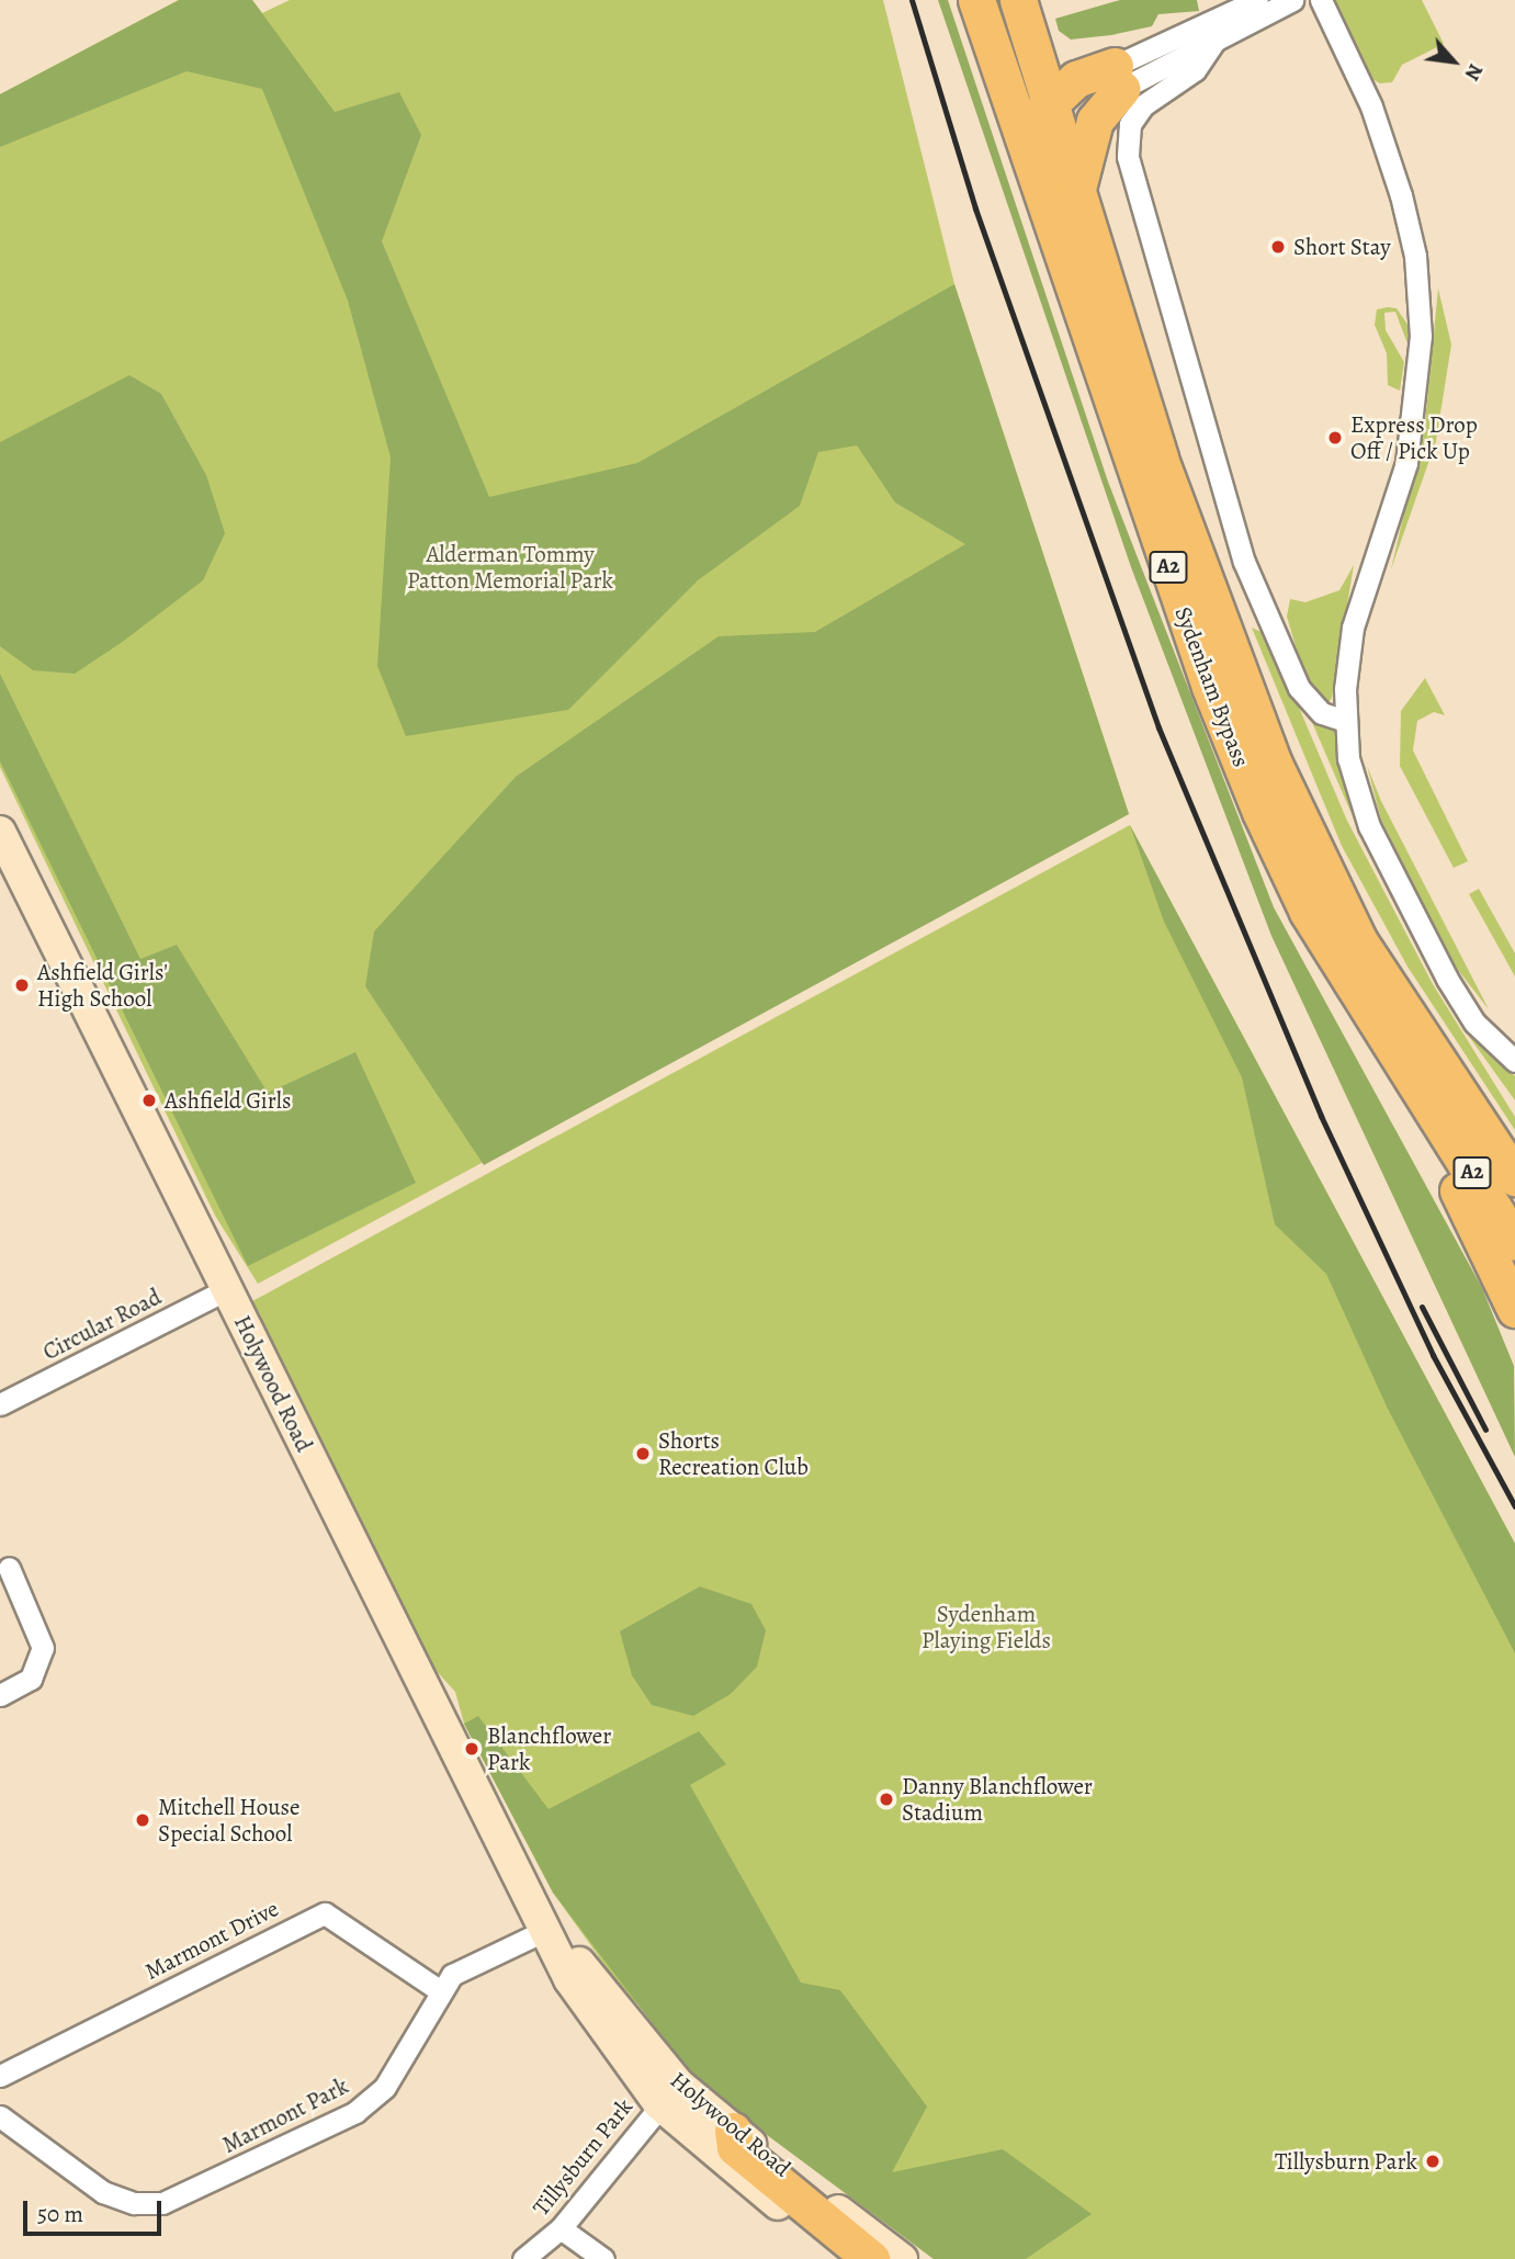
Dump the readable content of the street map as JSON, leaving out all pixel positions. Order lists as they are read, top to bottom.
{
  "streets": {
    "highway": ["A2", "Sydenham Bypass"],
    "main road": ["Holywood Road"],
    "street": [
      "Circular Road",
      "Marmont Drive",
      "Marmont Park",
      "Tillysburn Park"
    ]
  },
  "crossings": [
    ["Circular Road", "Holywood Road"],
    ["Holywood Road", "Marmont Park"],
    ["Holywood Road", "Tillysburn Park"],
    ["Marmont Drive", "Marmont Park"]
  ],
  "parks": ["Alderman Tommy Patton Memorial Park", "Sydenham Playing Fields"],
  "places": [
    "Short Stay",
    "Express Drop Off / Pick Up",
    "Ashfield Girls' High School",
    "Ashfield Girls",
    "Shorts Recreation Club",
    "Blanchflower Park",
    "Danny Blanchflower Stadium",
    "Mitchell House Special School",
    "Tillysburn Park"
  ],
  "scale_bar": "50 m",
  "north": "bottom right"
}
